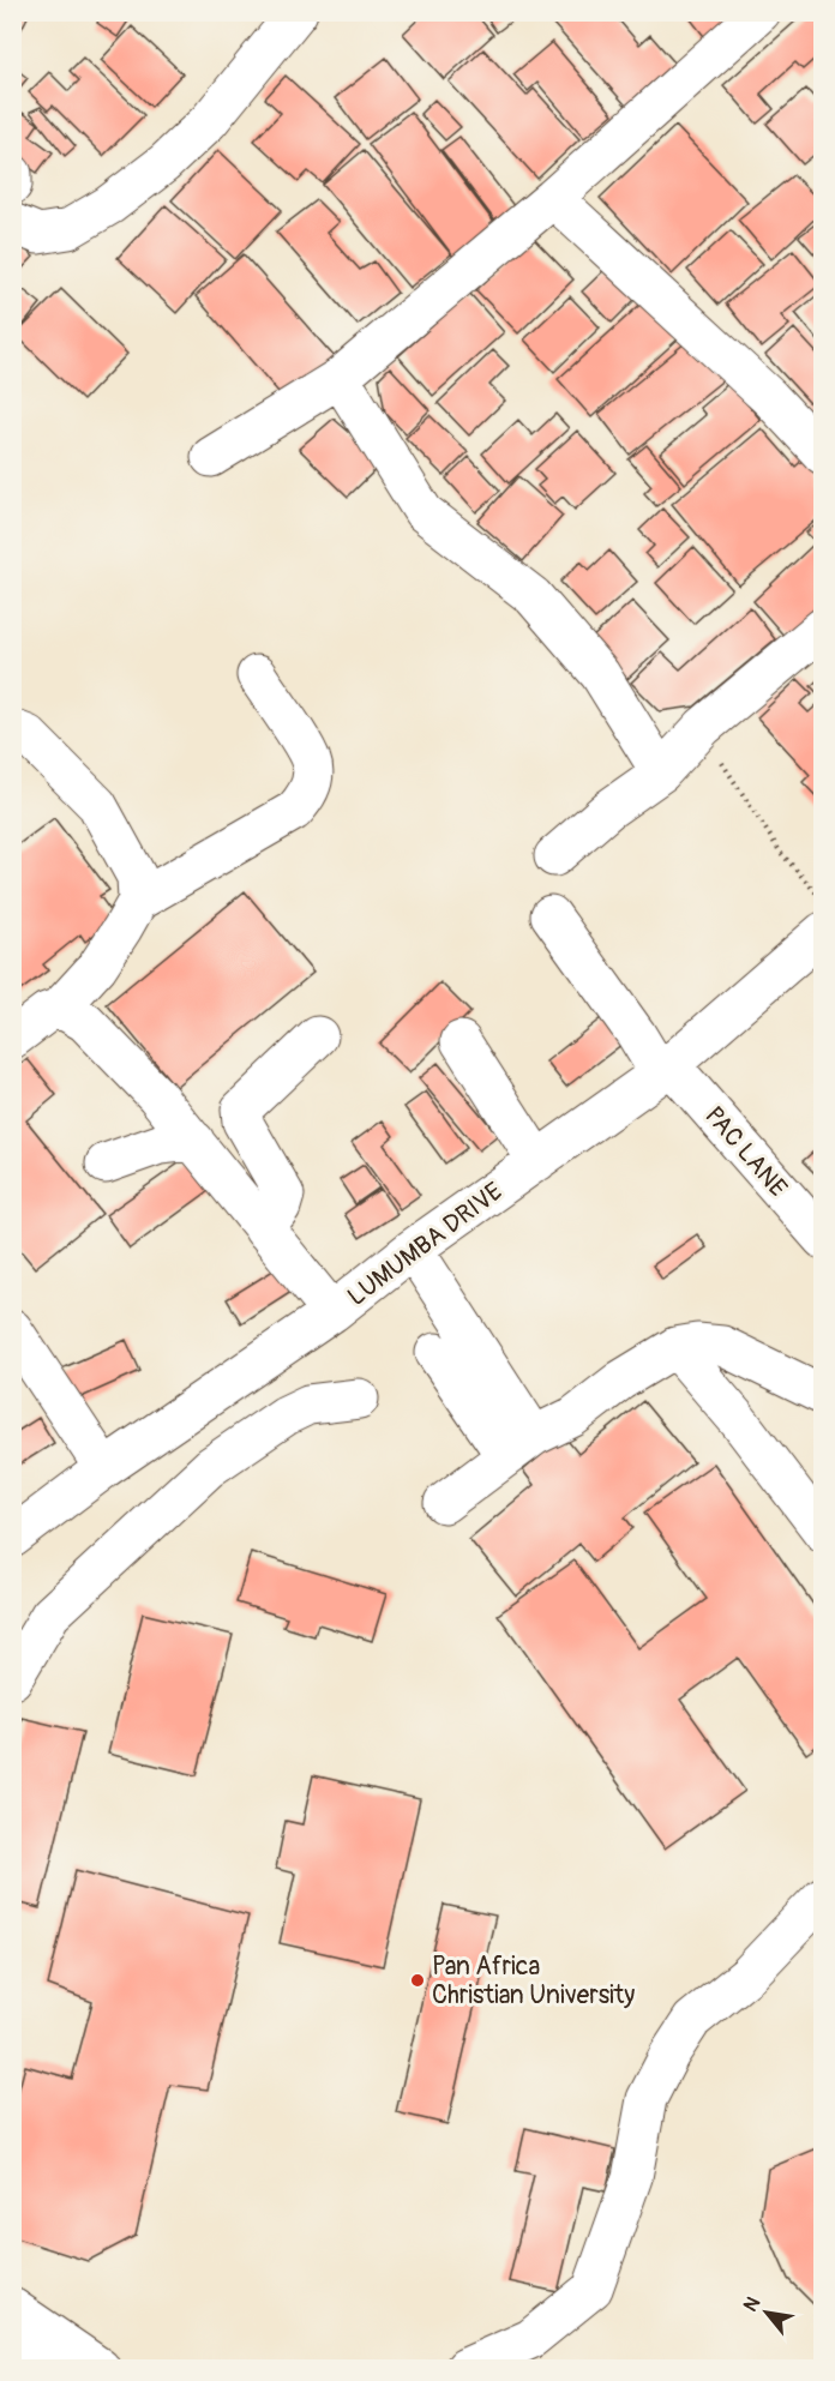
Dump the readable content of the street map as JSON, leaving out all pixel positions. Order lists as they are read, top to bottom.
{
  "streets": {
    "street": ["PAC LANE", "LUMUMBA DRIVE"]
  },
  "crossings": [
    ["PAC LANE", "LUMUMBA DRIVE"]
  ],
  "places": ["Pan Africa Christian University"],
  "north": "top left"
}
